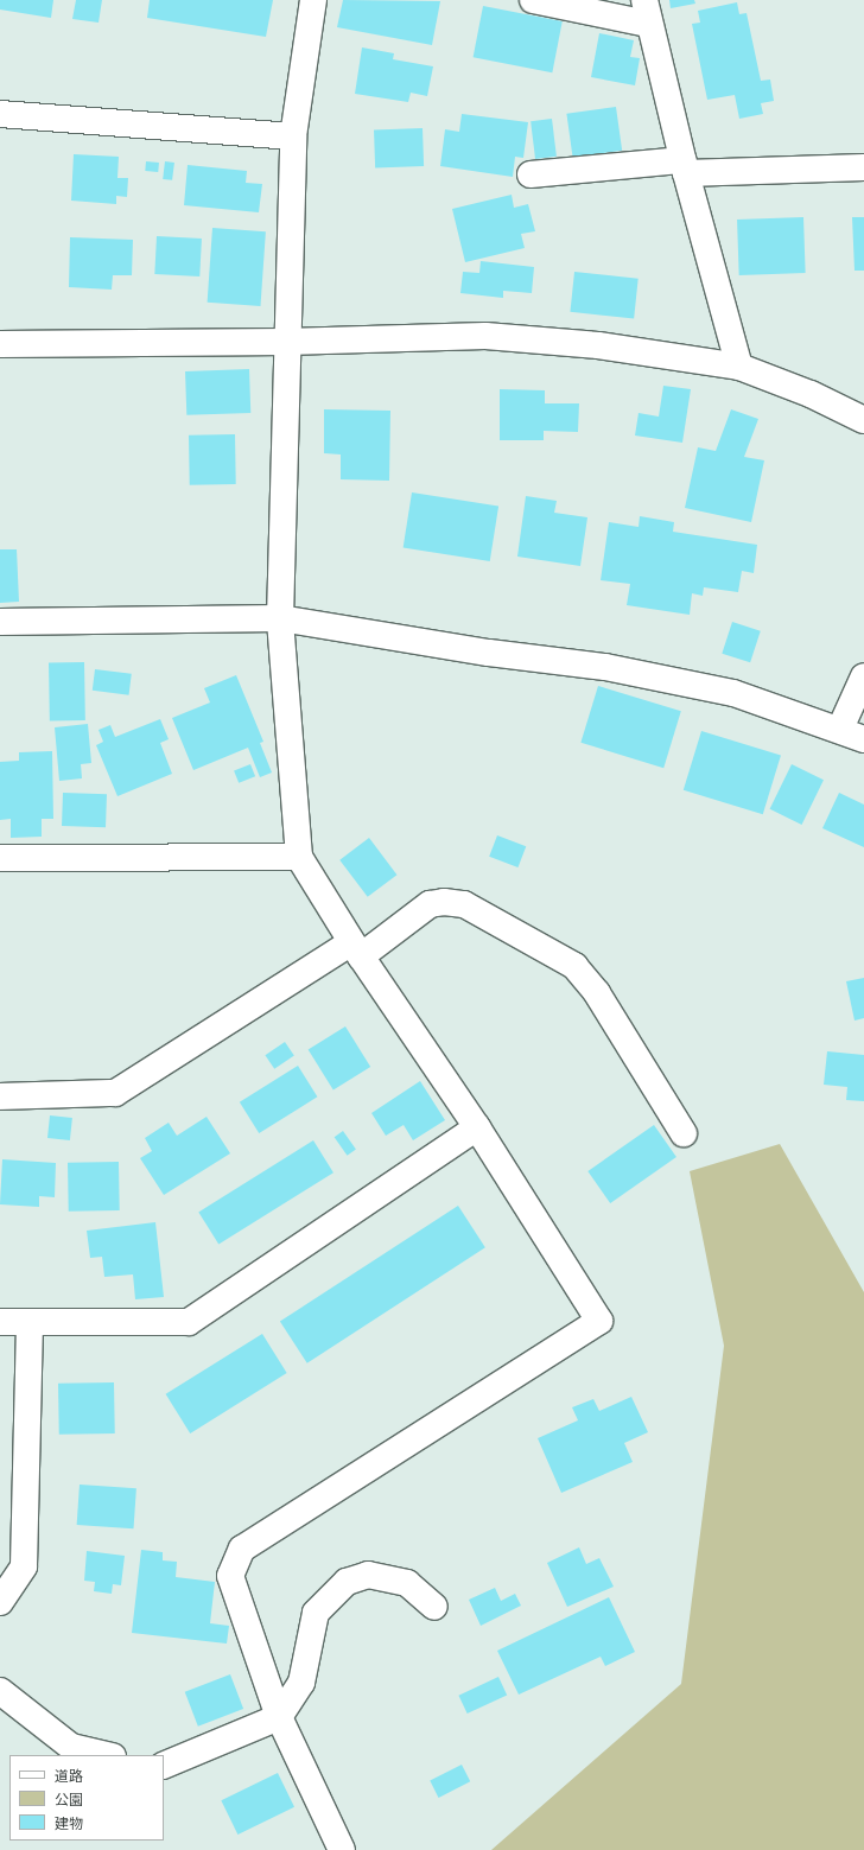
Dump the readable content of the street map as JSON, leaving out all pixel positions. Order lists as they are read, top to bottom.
{
  "legend": ["道路", "公園", "建物"]
}
